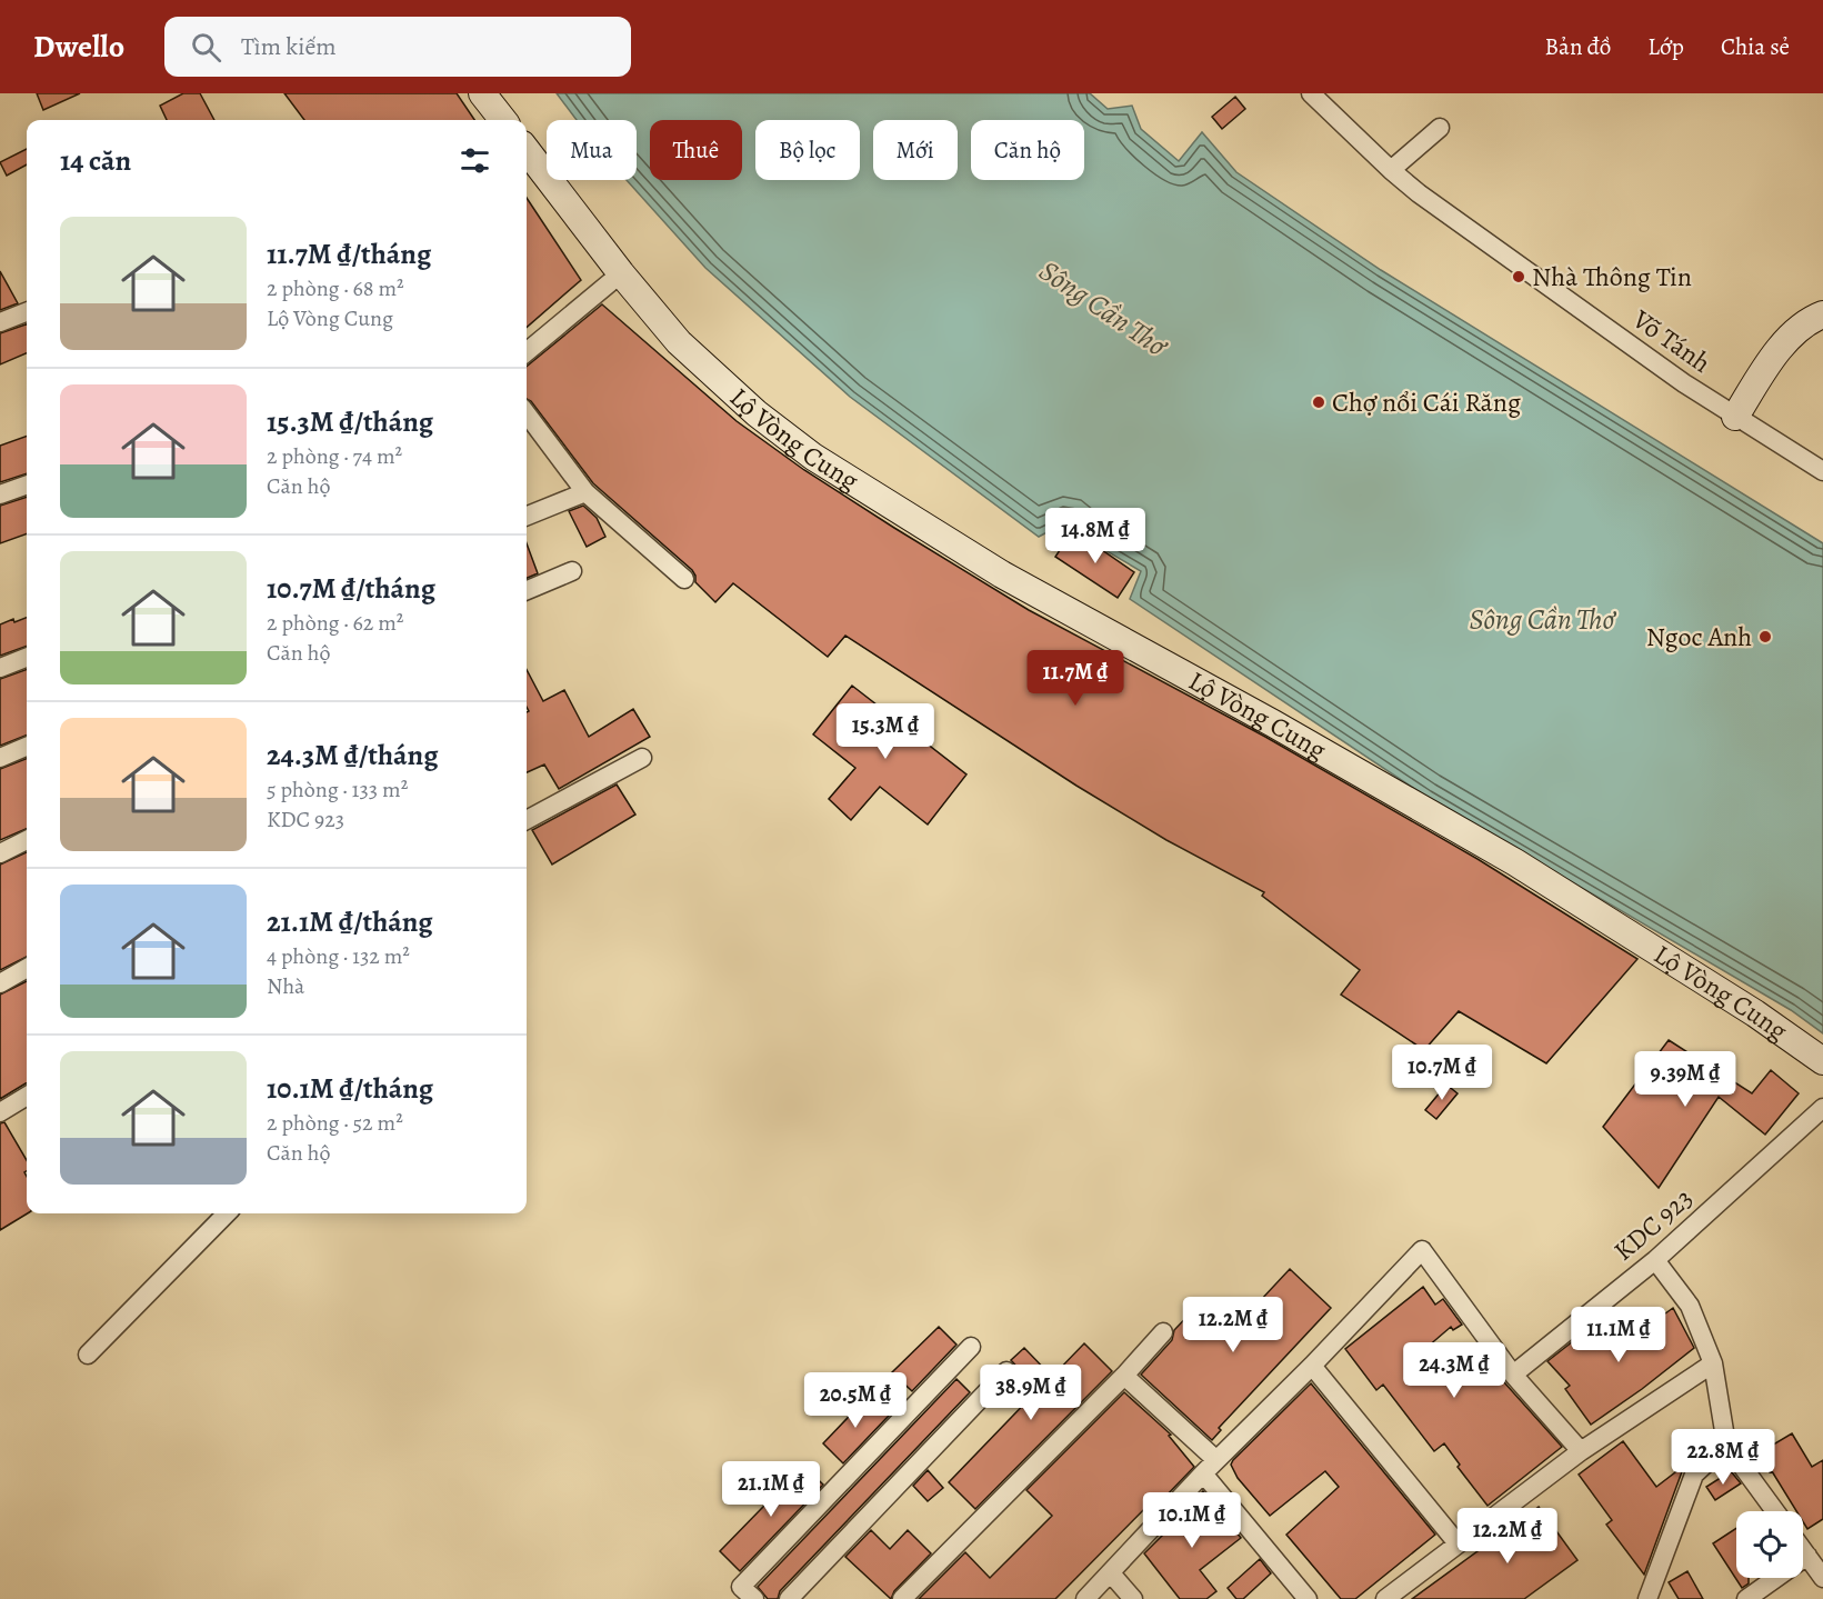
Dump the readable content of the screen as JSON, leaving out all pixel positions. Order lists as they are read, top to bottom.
{
  "streets": {
    "main road": ["Lộ Vòng Cung"],
    "street": ["Võ Tánh", "KDC 923"]
  },
  "water": ["Sông Cần Thơ"],
  "places": ["Nhà Thông Tin", "Chợ nổi Cái Răng", "Ngoc Anh"],
  "page": {
    "header": "Dwello",
    "search": "Tìm kiếm",
    "nav": ["Bản đồ", "Lớp", "Chia sẻ"],
    "chip": [
      "Mua",
      "Thuê",
      "Bộ lọc",
      "Mới",
      "Căn hộ"
    ],
    "heading": "14 căn",
    "list": [
      {
        "name": "11.7M ₫/tháng",
        "note": "2 phòng · 68 m² · Lộ Vòng Cung"
      },
      {
        "name": "15.3M ₫/tháng",
        "note": "2 phòng · 74 m² · Căn hộ"
      },
      {
        "name": "10.7M ₫/tháng",
        "note": "2 phòng · 62 m² · Căn hộ"
      },
      {
        "name": "24.3M ₫/tháng",
        "note": "5 phòng · 133 m² · KDC 923"
      },
      {
        "name": "21.1M ₫/tháng",
        "note": "4 phòng · 132 m² · Nhà"
      },
      {
        "name": "10.1M ₫/tháng",
        "note": "2 phòng · 52 m² · Căn hộ"
      }
    ],
    "price": [
      "14.8M ₫",
      "11.7M ₫",
      "15.3M ₫",
      "10.7M ₫",
      "9.39M ₫",
      "12.2M ₫",
      "11.1M ₫",
      "24.3M ₫",
      "38.9M ₫",
      "20.5M ₫",
      "22.8M ₫",
      "21.1M ₫",
      "10.1M ₫",
      "12.2M ₫"
    ]
  }
}
